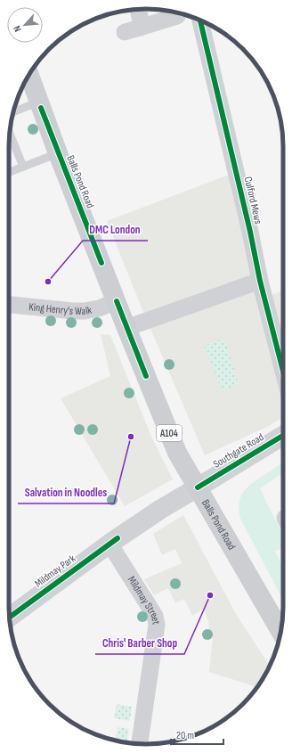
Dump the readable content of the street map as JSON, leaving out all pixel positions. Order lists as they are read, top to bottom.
{
  "streets": {
    "main road": ["Balls Pond Road", "A104", "Southgate Road"],
    "street": [
      "Culford Mews",
      "King Henry's Walk",
      "Mildmay Park",
      "Mildmay Street"
    ]
  },
  "crossings": [
    ["Balls Pond Road", "King Henry's Walk"],
    ["Balls Pond Road", "Southgate Road"],
    ["Balls Pond Road", "Mildmay Park"],
    ["Southgate Road", "Mildmay Park"],
    ["Mildmay Park", "Mildmay Street"]
  ],
  "places": ["DMC London", "Salvation in Noodles", "Chris' Barber Shop"],
  "scale_bar": "20 m",
  "north": "bottom left"
}
